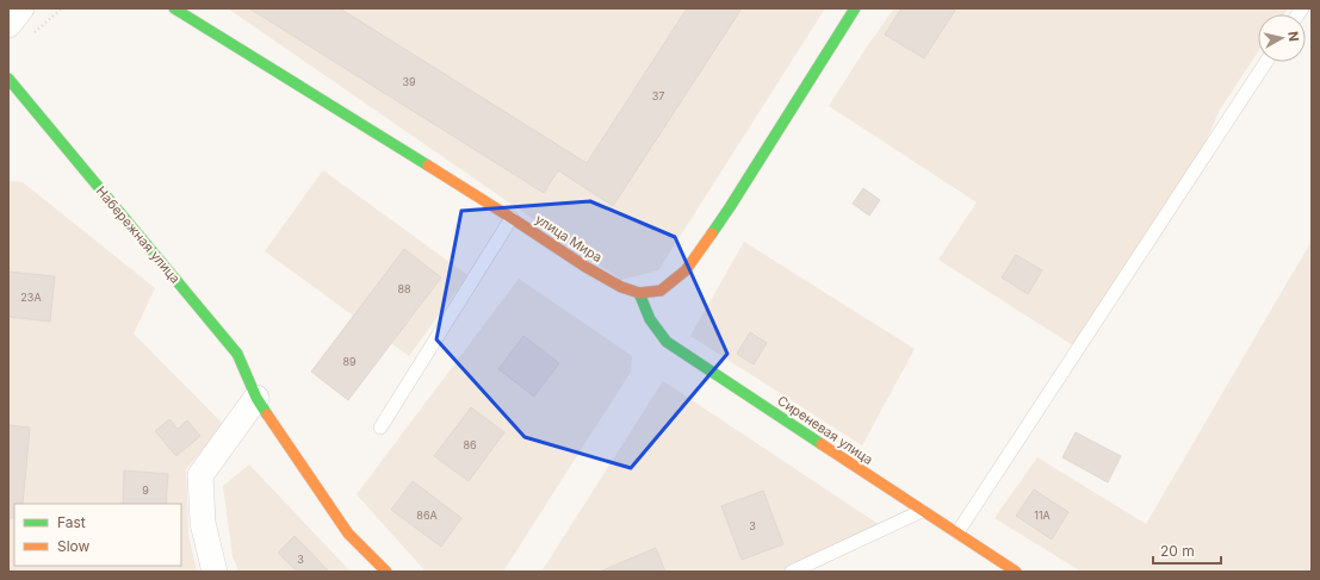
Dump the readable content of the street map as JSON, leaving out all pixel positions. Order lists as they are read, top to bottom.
{
  "streets": {
    "street": ["Набережная улица", "улица Мира", "Сиреневая улица"]
  },
  "crossings": [
    ["улица Мира", "Сиреневая улица"]
  ],
  "house_numbers": [
    "39",
    "37",
    "88",
    "23А",
    "89",
    "86",
    "9",
    "86А",
    "11А",
    "3",
    "3"
  ],
  "legend": ["Fast", "Slow"],
  "scale_bar": "20 m",
  "north": "right"
}
